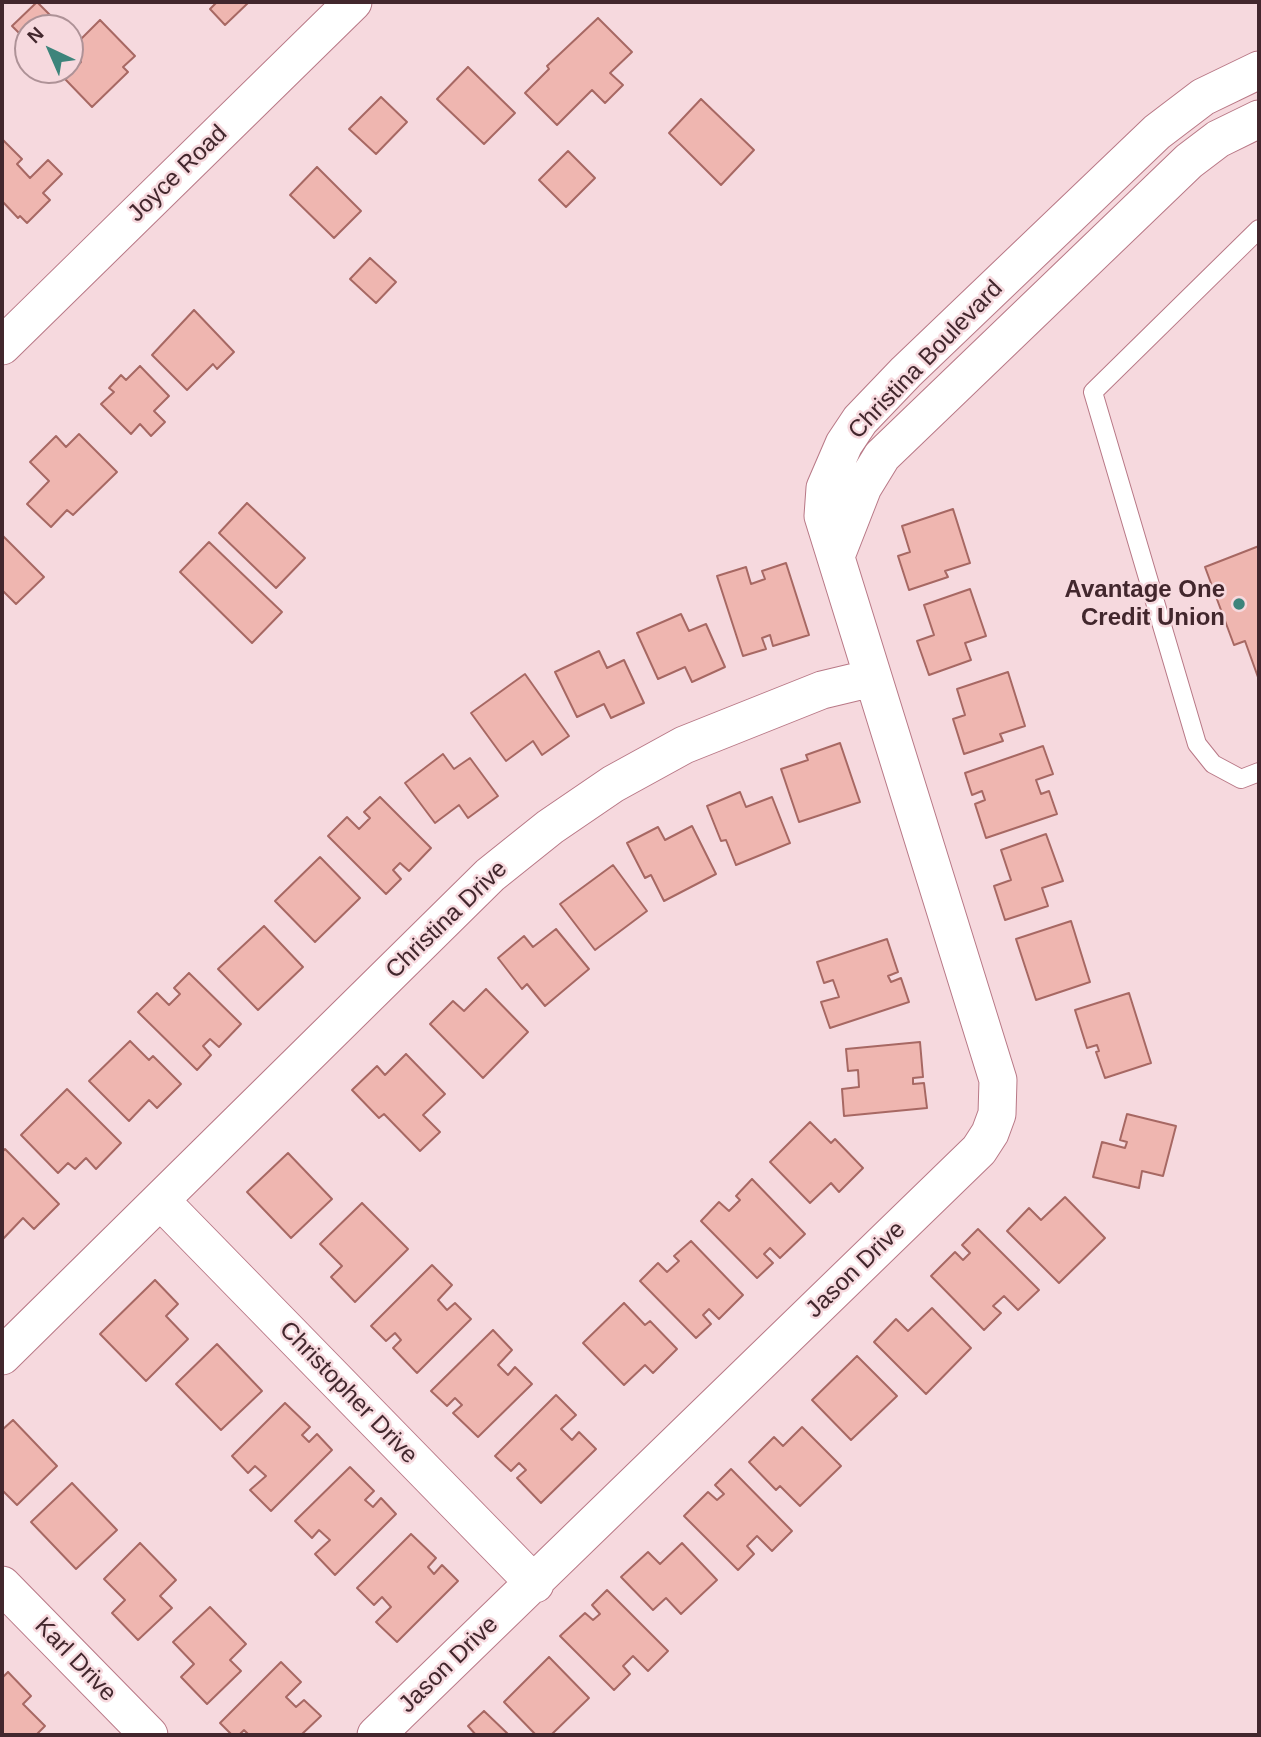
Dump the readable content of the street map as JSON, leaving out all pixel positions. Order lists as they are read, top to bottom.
{
  "streets": {
    "street": [
      "Joyce Road",
      "Christina Boulevard",
      "Christina Drive",
      "Jason Drive",
      "Christopher Drive",
      "Karl Drive"
    ]
  },
  "crossings": [
    ["Christina Drive", "Jason Drive"],
    ["Christina Drive", "Christopher Drive"],
    ["Jason Drive", "Christopher Drive"]
  ],
  "places": ["Avantage One Credit Union"],
  "north": "top left"
}
